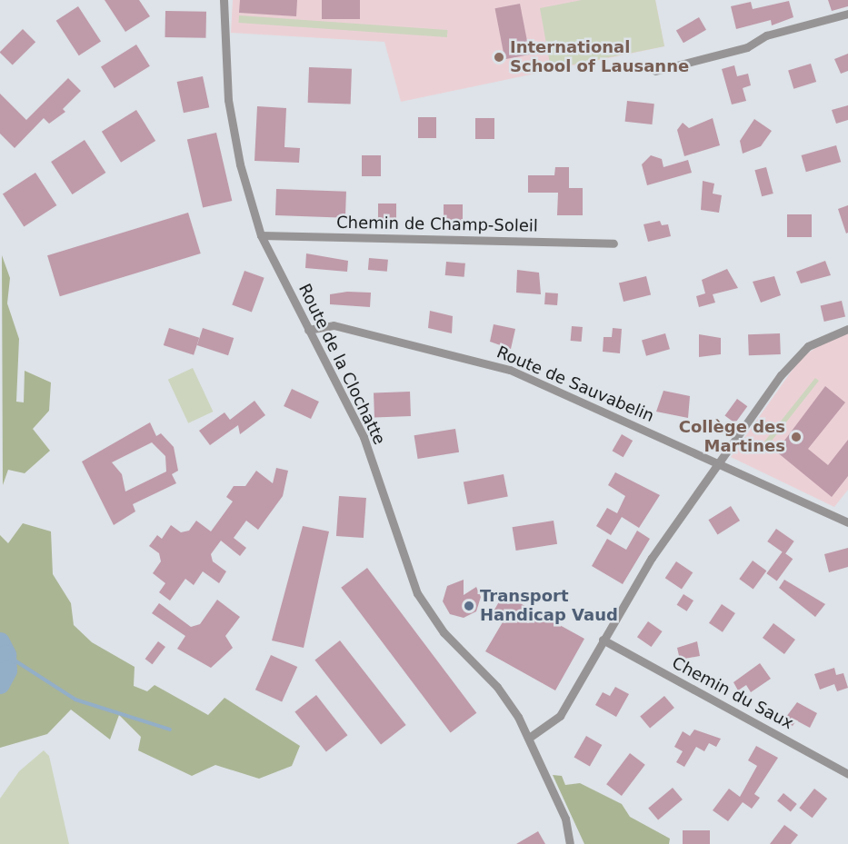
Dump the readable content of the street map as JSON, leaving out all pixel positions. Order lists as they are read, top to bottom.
{
  "streets": {
    "street": [
      "Chemin de Champ-Soleil",
      "Route de la Clochatte",
      "Route de Sauvabelin",
      "Chemin du Saux"
    ]
  },
  "crossings": [
    ["Chemin de Champ-Soleil", "Route de la Clochatte"],
    ["Route de la Clochatte", "Route de Sauvabelin"]
  ],
  "places": ["International School of Lausanne", "Collège des Martines", "Transport Handicap Vaud"]
}
